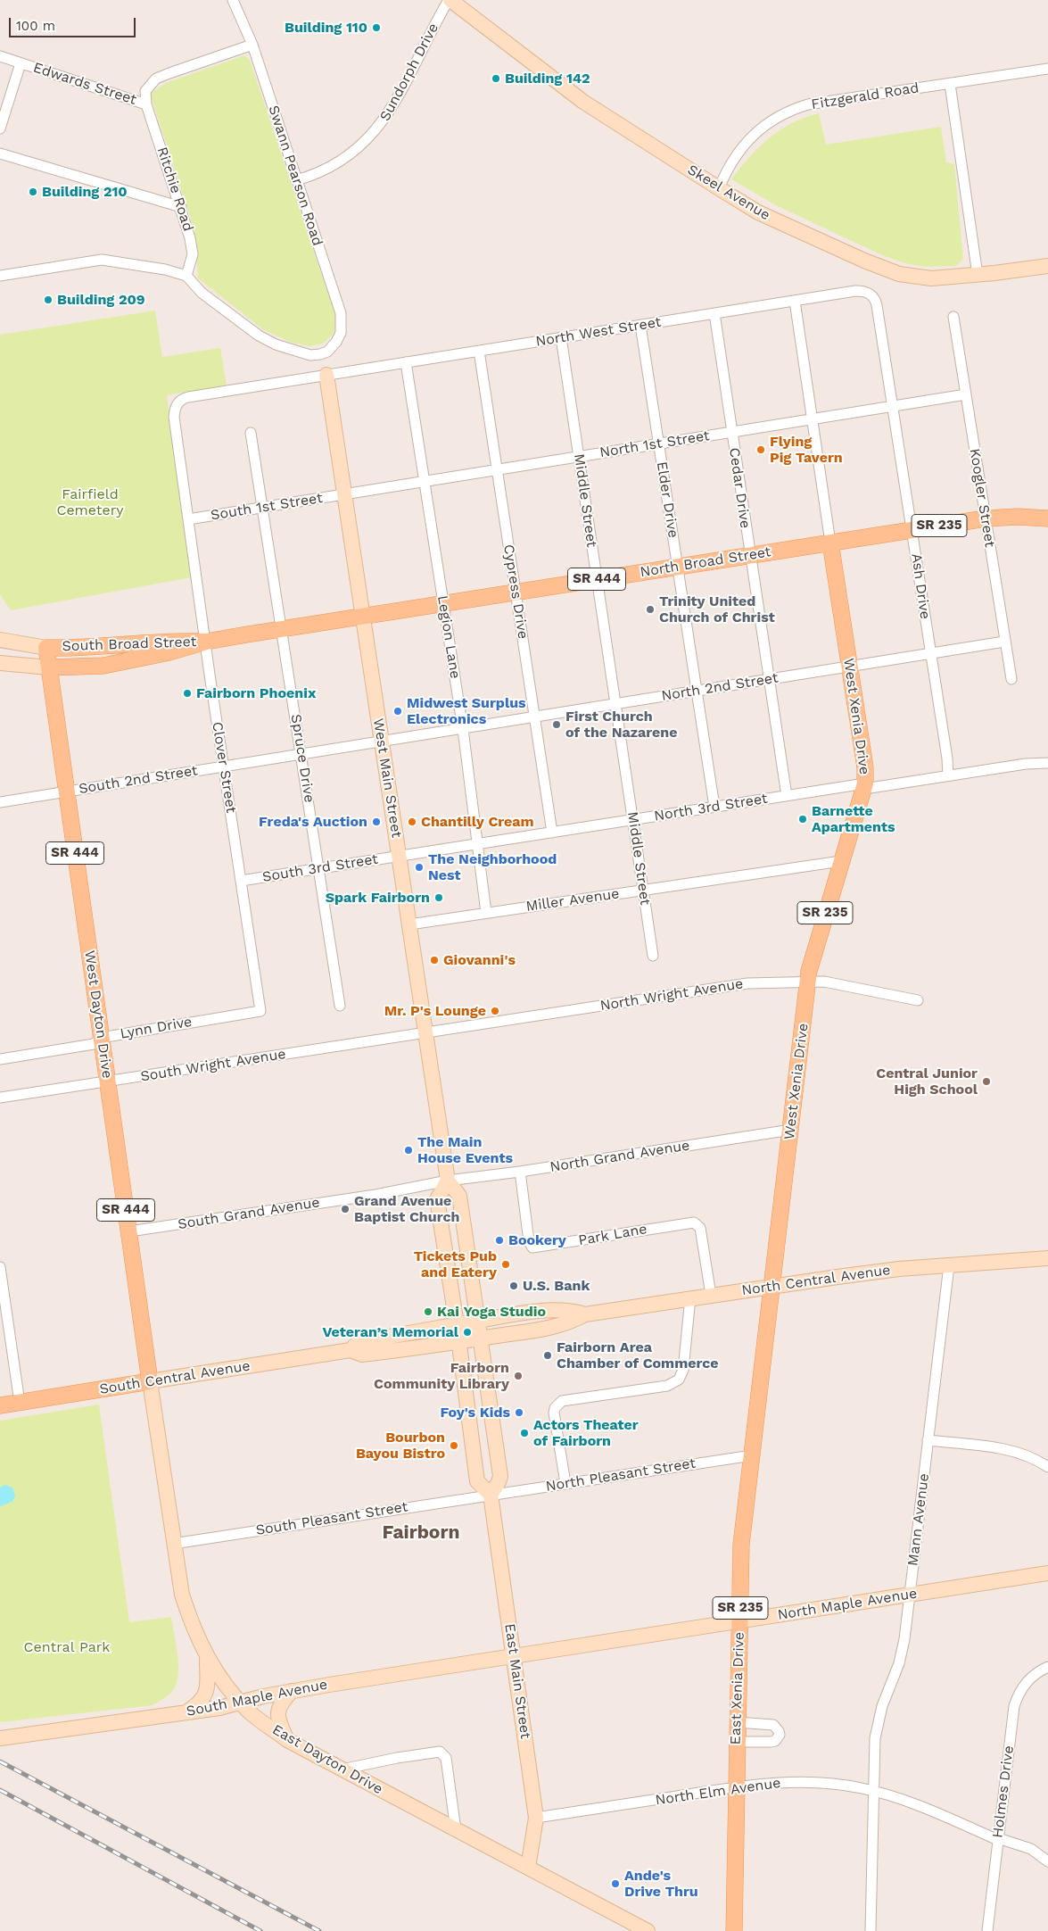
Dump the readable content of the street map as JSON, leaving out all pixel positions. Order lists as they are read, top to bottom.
{
  "streets": {
    "main road": [
      "SR 235",
      "North Broad Street",
      "SR 444",
      "South Broad Street",
      "West Xenia Drive",
      "West Dayton Drive",
      "South Central Avenue",
      "East Xenia Drive"
    ],
    "street": [
      "Sundorph Drive",
      "Edwards Street",
      "Fitzgerald Road",
      "Swann Pearson Road",
      "Ritchie Road",
      "Skeel Avenue",
      "North West Street",
      "North 1st Street",
      "Cedar Drive",
      "Koogler Street",
      "Elder Drive",
      "Middle Street",
      "South 1st Street",
      "Ash Drive",
      "Cypress Drive",
      "Legion Lane",
      "North 2nd Street",
      "Spruce Drive",
      "Clover Street",
      "West Main Street",
      "South 2nd Street",
      "North 3rd Street",
      "South 3rd Street",
      "Miller Avenue",
      "North Wright Avenue",
      "Lynn Drive",
      "South Wright Avenue",
      "North Grand Avenue",
      "South Grand Avenue",
      "Park Lane",
      "North Central Avenue",
      "North Pleasant Street",
      "South Pleasant Street",
      "Mann Avenue",
      "North Maple Avenue",
      "East Main Street",
      "South Maple Avenue",
      "East Dayton Drive",
      "North Elm Avenue",
      "Holmes Drive"
    ]
  },
  "crossings": [
    ["Sundorph Drive", "Swann Pearson Road"],
    ["Sundorph Drive", "Skeel Avenue"],
    ["Edwards Street", "Swann Pearson Road"],
    ["Edwards Street", "Ritchie Road"],
    ["Fitzgerald Road", "Skeel Avenue"],
    ["Swann Pearson Road", "Ritchie Road"],
    ["North West Street", "Cedar Drive"],
    ["North West Street", "Elder Drive"],
    ["North West Street", "Middle Street"],
    ["North West Street", "Ash Drive"],
    ["North West Street", "Cypress Drive"],
    ["North West Street", "Legion Lane"],
    ["North West Street", "West Xenia Drive"],
    ["North West Street", "Clover Street"],
    ["North West Street", "West Main Street"],
    ["North 1st Street", "Cedar Drive"],
    ["North 1st Street", "Koogler Street"],
    ["North 1st Street", "Elder Drive"],
    ["North 1st Street", "Middle Street"],
    ["North 1st Street", "South 1st Street"],
    ["North 1st Street", "Ash Drive"],
    ["North 1st Street", "Cypress Drive"],
    ["North 1st Street", "Legion Lane"],
    ["North 1st Street", "West Xenia Drive"],
    ["North 1st Street", "West Main Street"],
    ["Cedar Drive", "North Broad Street"],
    ["Cedar Drive", "North 2nd Street"],
    ["Cedar Drive", "North 3rd Street"],
    ["Koogler Street", "North Broad Street"],
    ["Koogler Street", "North 2nd Street"],
    ["Elder Drive", "North Broad Street"],
    ["Elder Drive", "North 2nd Street"],
    ["Elder Drive", "North 3rd Street"],
    ["Middle Street", "North Broad Street"],
    ["Middle Street", "North 2nd Street"],
    ["Middle Street", "North 3rd Street"],
    ["Middle Street", "Miller Avenue"],
    ["South 1st Street", "Spruce Drive"],
    ["South 1st Street", "Clover Street"],
    ["South 1st Street", "West Main Street"],
    ["North Broad Street", "Ash Drive"],
    ["North Broad Street", "Cypress Drive"],
    ["North Broad Street", "Legion Lane"],
    ["North Broad Street", "South Broad Street"],
    ["North Broad Street", "West Xenia Drive"],
    ["North Broad Street", "West Main Street"],
    ["Ash Drive", "North 2nd Street"],
    ["Ash Drive", "North 3rd Street"],
    ["Cypress Drive", "North 2nd Street"],
    ["Cypress Drive", "North 3rd Street"],
    ["Legion Lane", "North 2nd Street"],
    ["Legion Lane", "North 3rd Street"],
    ["Legion Lane", "Miller Avenue"],
    ["South Broad Street", "Spruce Drive"],
    ["South Broad Street", "Clover Street"],
    ["South Broad Street", "West Main Street"],
    ["South Broad Street", "West Dayton Drive"],
    ["North 2nd Street", "West Xenia Drive"],
    ["North 2nd Street", "West Main Street"],
    ["North 2nd Street", "South 2nd Street"],
    ["West Xenia Drive", "North 3rd Street"],
    ["West Xenia Drive", "Miller Avenue"],
    ["West Xenia Drive", "North Wright Avenue"],
    ["West Xenia Drive", "North Grand Avenue"],
    ["West Xenia Drive", "North Central Avenue"],
    ["West Xenia Drive", "East Xenia Drive"],
    ["Spruce Drive", "South 2nd Street"],
    ["Spruce Drive", "South 3rd Street"],
    ["Clover Street", "South 2nd Street"],
    ["Clover Street", "South 3rd Street"],
    ["Clover Street", "Lynn Drive"],
    ["West Main Street", "South 2nd Street"],
    ["West Main Street", "North 3rd Street"],
    ["West Main Street", "South 3rd Street"],
    ["West Main Street", "Miller Avenue"],
    ["West Main Street", "North Wright Avenue"],
    ["West Main Street", "South Wright Avenue"],
    ["West Main Street", "North Grand Avenue"],
    ["West Main Street", "South Grand Avenue"],
    ["West Main Street", "North Central Avenue"],
    ["South 2nd Street", "West Dayton Drive"],
    ["North 3rd Street", "South 3rd Street"],
    ["North Wright Avenue", "South Wright Avenue"],
    ["West Dayton Drive", "Lynn Drive"],
    ["West Dayton Drive", "South Wright Avenue"],
    ["West Dayton Drive", "South Grand Avenue"],
    ["West Dayton Drive", "South Central Avenue"],
    ["West Dayton Drive", "East Dayton Drive"],
    ["North Grand Avenue", "South Grand Avenue"],
    ["North Grand Avenue", "Park Lane"],
    ["Park Lane", "North Central Avenue"],
    ["North Central Avenue", "South Central Avenue"],
    ["North Central Avenue", "Mann Avenue"],
    ["North Central Avenue", "East Xenia Drive"],
    ["South Central Avenue", "East Dayton Drive"],
    ["North Pleasant Street", "South Pleasant Street"],
    ["North Pleasant Street", "East Main Street"],
    ["North Pleasant Street", "East Xenia Drive"],
    ["South Pleasant Street", "East Main Street"],
    ["South Pleasant Street", "East Dayton Drive"],
    ["Mann Avenue", "North Maple Avenue"],
    ["Mann Avenue", "North Elm Avenue"],
    ["North Maple Avenue", "East Main Street"],
    ["North Maple Avenue", "East Xenia Drive"],
    ["North Maple Avenue", "South Maple Avenue"],
    ["East Main Street", "South Maple Avenue"],
    ["East Main Street", "East Dayton Drive"],
    ["East Main Street", "North Elm Avenue"],
    ["East Xenia Drive", "North Elm Avenue"],
    ["South Maple Avenue", "East Dayton Drive"],
    ["North Elm Avenue", "Holmes Drive"]
  ],
  "districts": ["Fairborn"],
  "parks": ["Fairfield Cemetery", "Central Park"],
  "places": [
    "Building 110",
    "Building 142",
    "Building 210",
    "Building 209",
    "Flying Pig Tavern",
    "Trinity United Church of Christ",
    "Fairborn Phoenix",
    "Midwest Surplus Electronics",
    "First Church of the Nazarene",
    "Barnette Apartments",
    "Freda's Auction",
    "Chantilly Cream",
    "The Neighborhood Nest",
    "Spark Fairborn",
    "Giovanni's",
    "Mr. P's Lounge",
    "Central Junior High School",
    "The Main House Events",
    "Grand Avenue Baptist Church",
    "Bookery",
    "Tickets Pub and Eatery",
    "U.S. Bank",
    "Kai Yoga Studio",
    "Veteran’s Memorial",
    "Fairborn Area Chamber of Commerce",
    "Fairborn Community Library",
    "Foy's Kids",
    "Actors Theater of Fairborn",
    "Bourbon Bayou Bistro",
    "Ande's Drive Thru"
  ],
  "scale_bar": "100 m"
}
